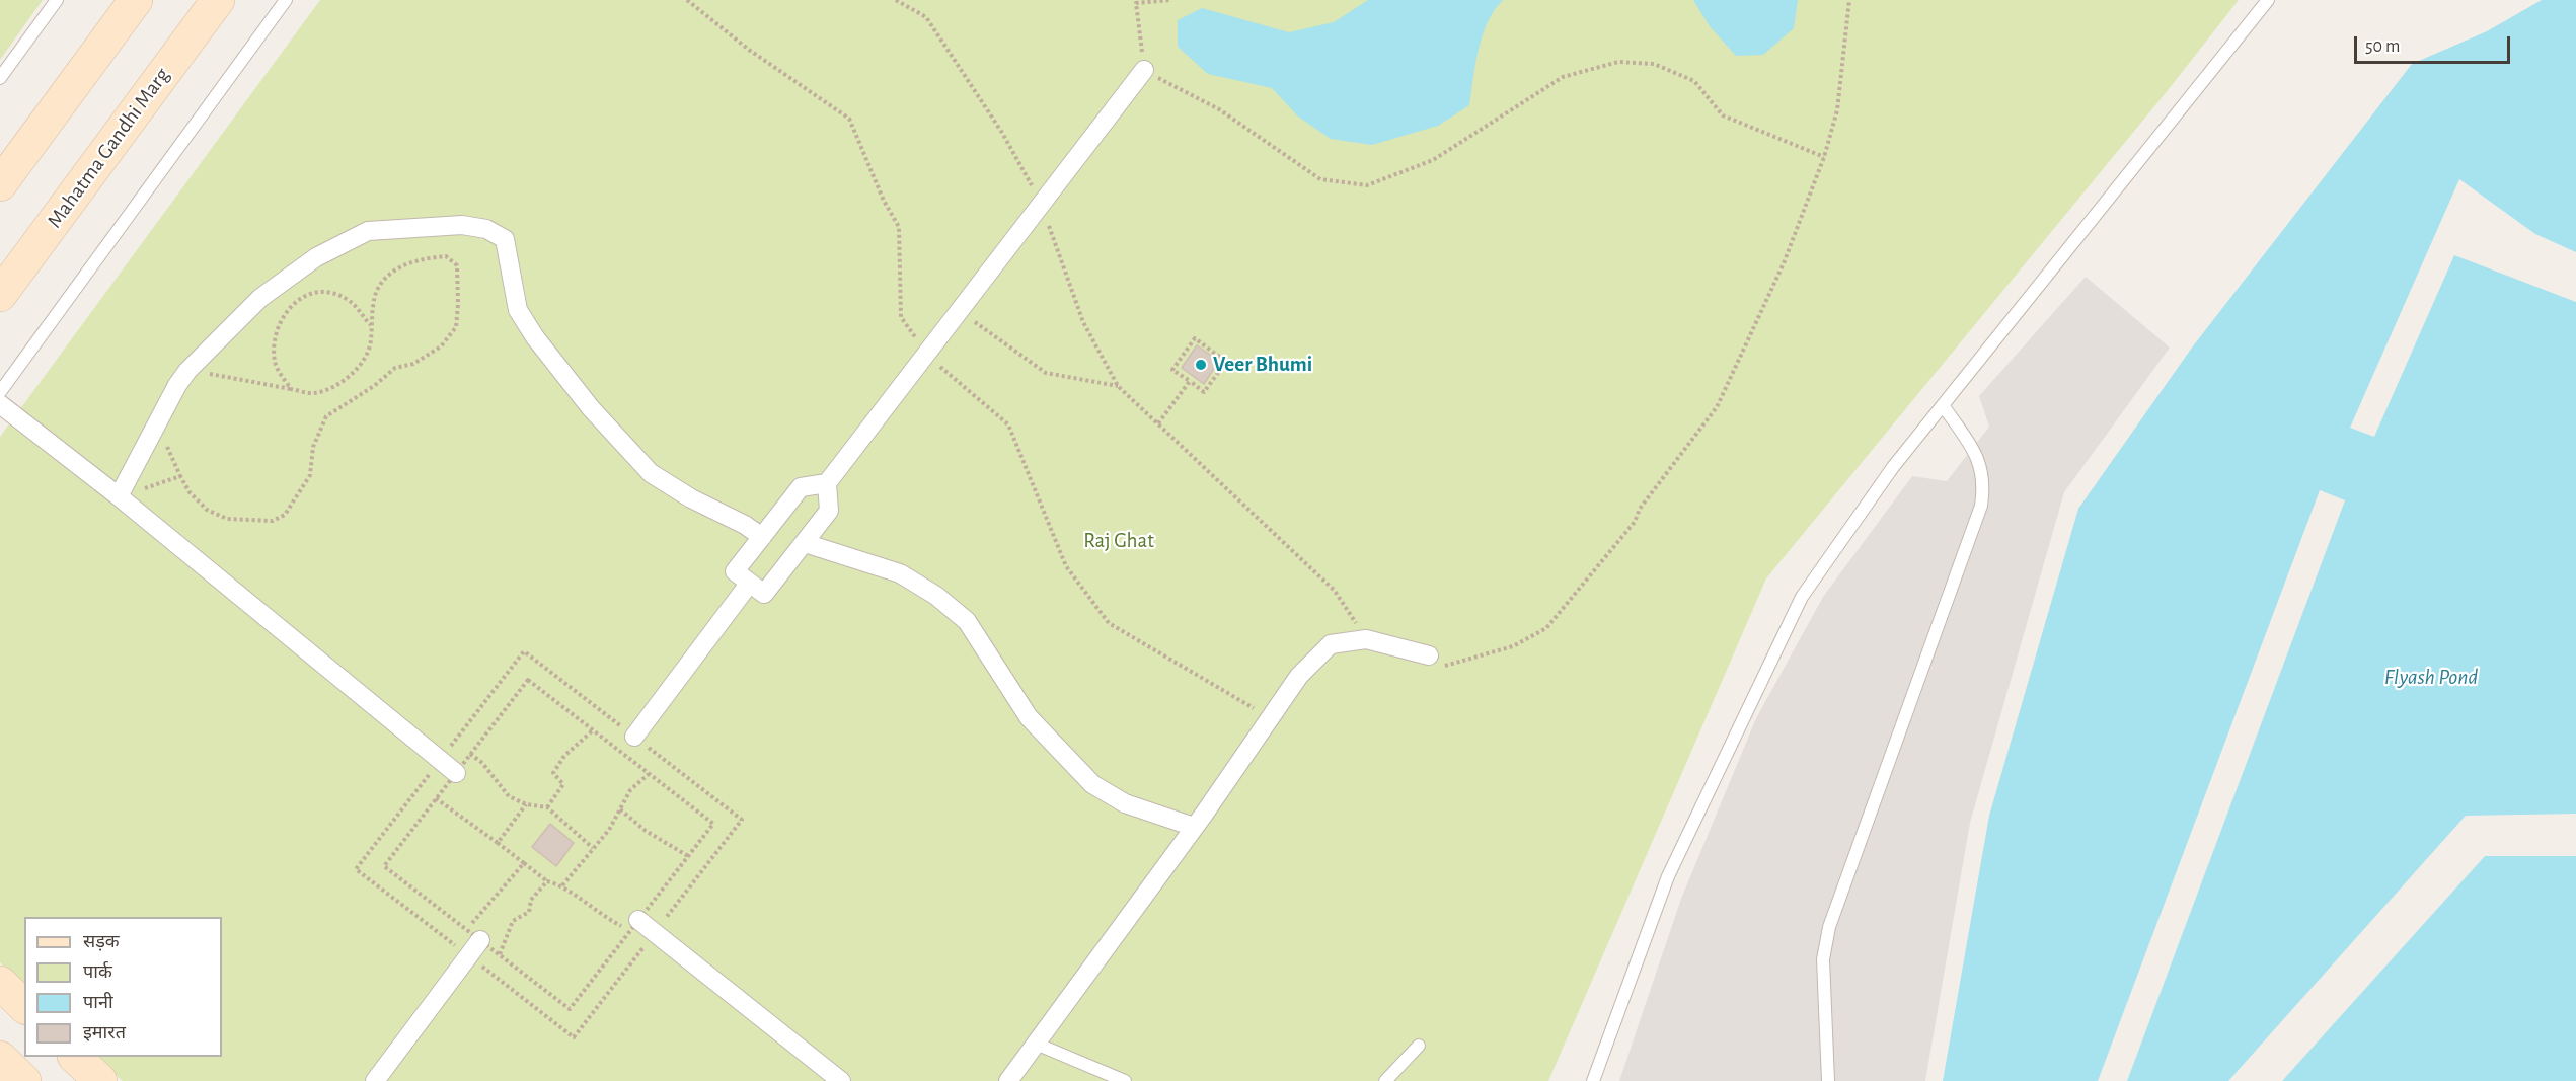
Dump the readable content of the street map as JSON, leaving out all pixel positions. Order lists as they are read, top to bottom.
{
  "streets": {
    "main road": ["Mahatma Gandhi Marg"]
  },
  "water": ["Flyash Pond"],
  "parks": ["Raj Ghat"],
  "places": ["Veer Bhumi"],
  "legend": [
    "सड़क",
    "पार्क",
    "पानी",
    "इमारत"
  ],
  "scale_bar": "50 m"
}
